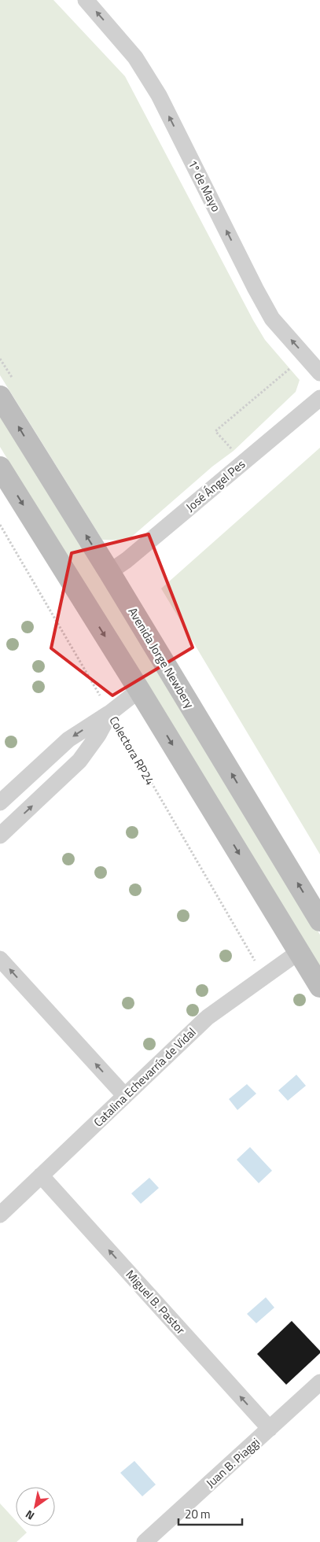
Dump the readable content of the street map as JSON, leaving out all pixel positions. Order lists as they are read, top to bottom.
{
  "streets": {
    "main road": ["Avenida Jorge Newbery"],
    "street": [
      "1º de Mayo",
      "José Ángel Pes",
      "Catalina Echevarría de Vidal",
      "Miguel B. Pastor",
      "Juan B. Piaggi"
    ],
    "path": ["Colectora RP24"]
  },
  "crossings": [
    ["José Ángel Pes", "Avenida Jorge Newbery"],
    ["Colectora RP24", "Catalina Echevarría de Vidal"],
    ["Catalina Echevarría de Vidal", "Miguel B. Pastor"],
    ["Miguel B. Pastor", "Juan B. Piaggi"]
  ],
  "one_way": ["1º de Mayo", "Miguel B. Pastor"],
  "scale_bar": "20 m",
  "north": "bottom left"
}
